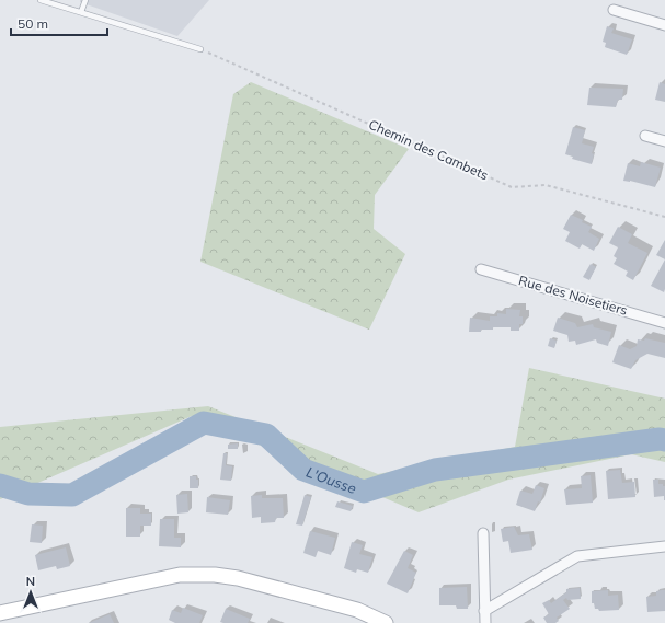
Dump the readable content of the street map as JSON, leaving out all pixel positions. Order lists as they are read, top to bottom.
{
  "streets": {
    "street": ["Rue des Noisetiers"],
    "path": ["Chemin des Cambets"]
  },
  "water": ["L'Ousse"],
  "scale_bar": "50 m",
  "north": "top"
}
